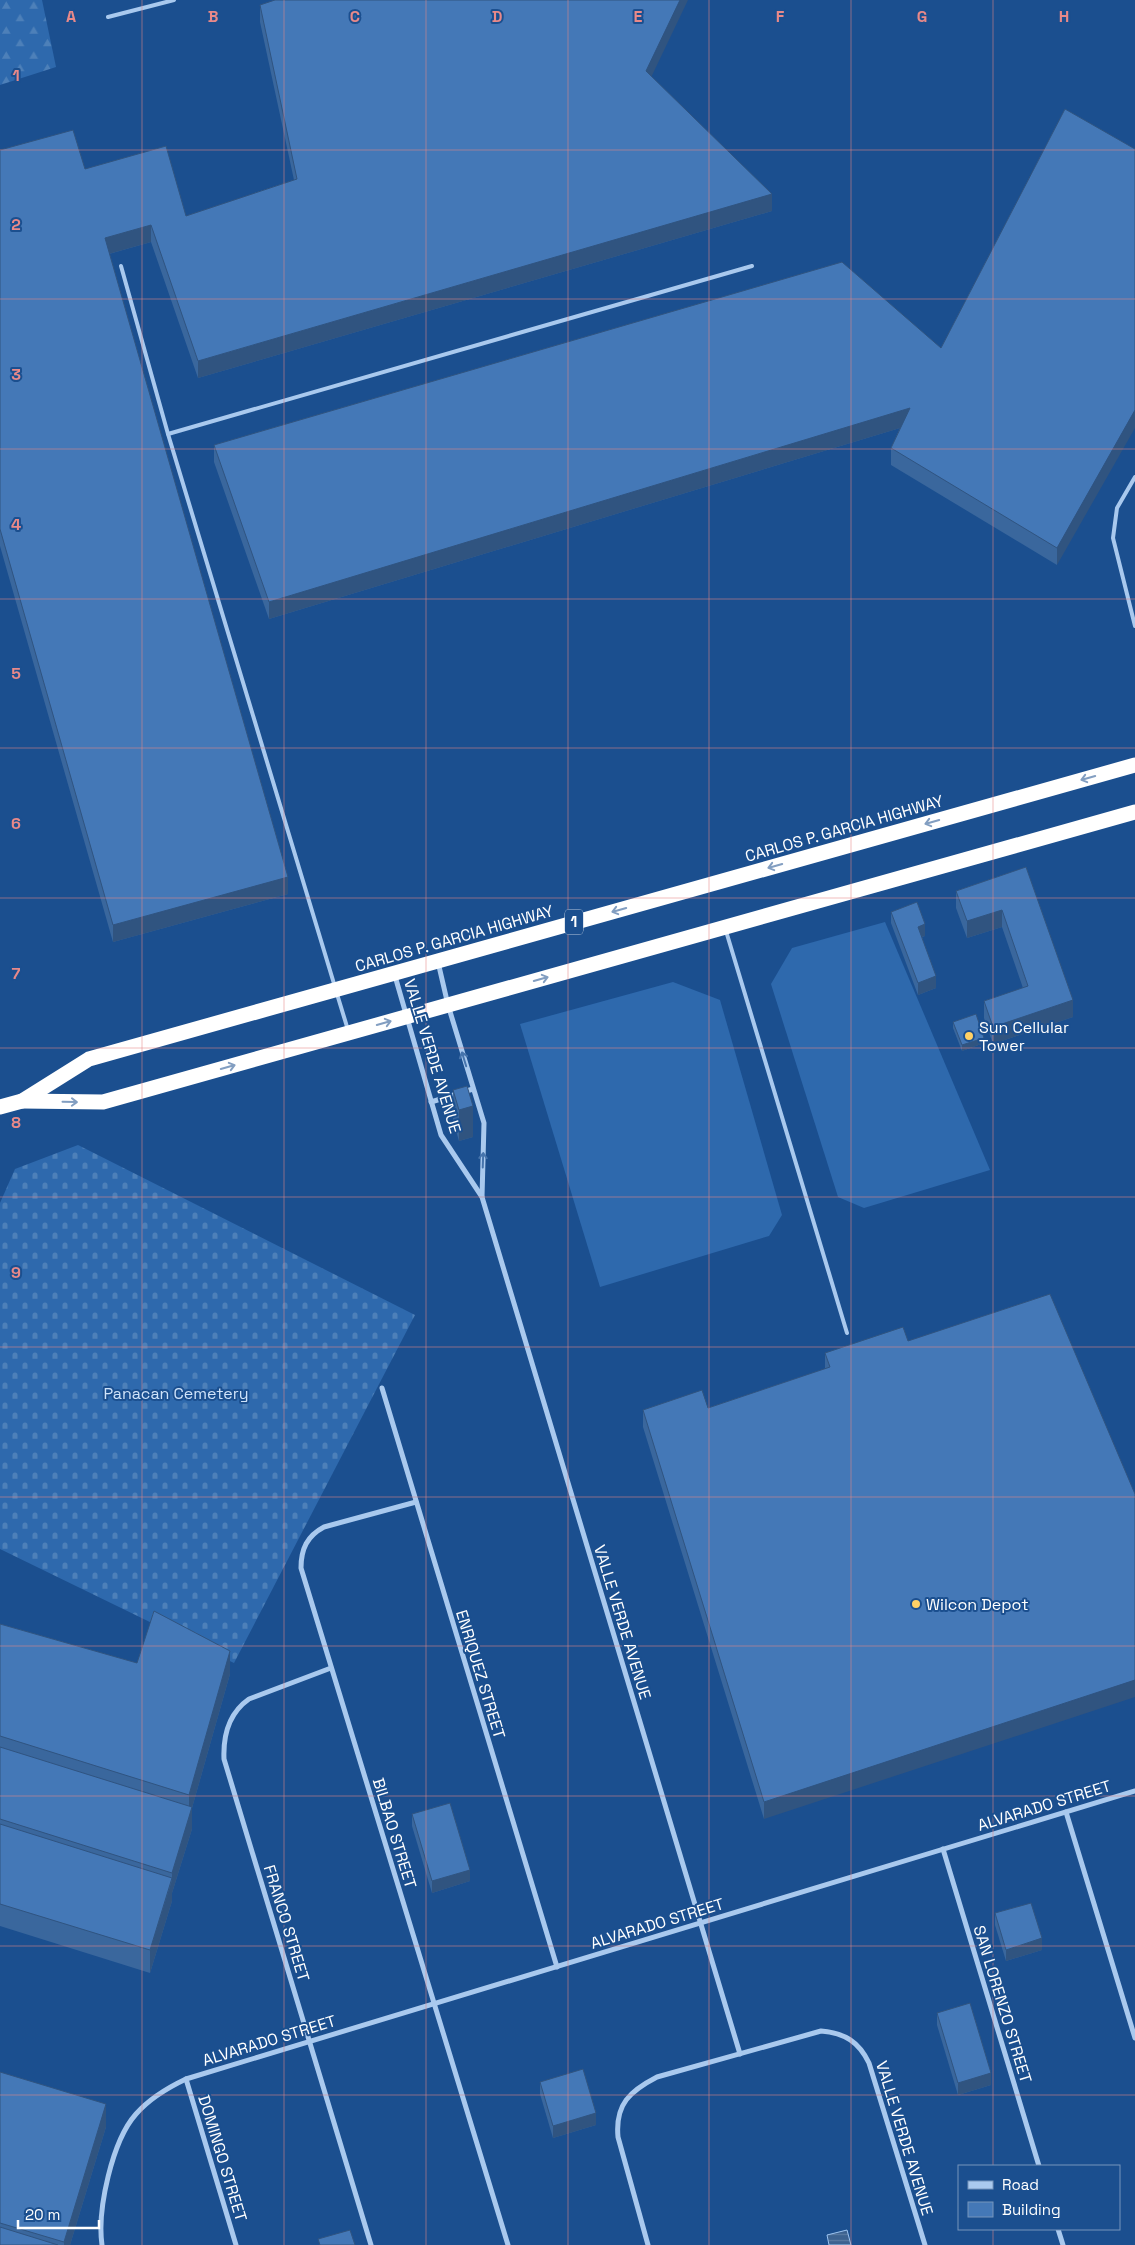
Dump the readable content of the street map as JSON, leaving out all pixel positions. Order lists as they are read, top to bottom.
{
  "streets": {
    "highway": ["CARLOS P. GARCIA HIGHWAY", "1"],
    "street": [
      "VALLE VERDE AVENUE",
      "ENRIQUEZ STREET",
      "ALVARADO STREET",
      "BILBAO STREET",
      "FRANCO STREET",
      "SAN LORENZO STREET",
      "DOMINGO STREET"
    ]
  },
  "crossings": [
    ["CARLOS P. GARCIA HIGHWAY", "VALLE VERDE AVENUE"],
    ["VALLE VERDE AVENUE", "ALVARADO STREET"],
    ["ENRIQUEZ STREET", "ALVARADO STREET"],
    ["ENRIQUEZ STREET", "BILBAO STREET"],
    ["ALVARADO STREET", "BILBAO STREET"],
    ["ALVARADO STREET", "FRANCO STREET"],
    ["ALVARADO STREET", "SAN LORENZO STREET"],
    ["ALVARADO STREET", "DOMINGO STREET"],
    ["BILBAO STREET", "FRANCO STREET"]
  ],
  "parks": ["Panacan Cemetery"],
  "places": ["Sun Cellular Tower", "Wilcon Depot"],
  "legend": ["Road", "Building"],
  "scale_bar": "20 m",
  "grid": {
    "columns": [
      "A",
      "B",
      "C",
      "D",
      "E",
      "F",
      "G",
      "H"
    ],
    "rows": [
      "1",
      "2",
      "3",
      "4",
      "5",
      "6",
      "7",
      "8",
      "9"
    ]
  }
}
